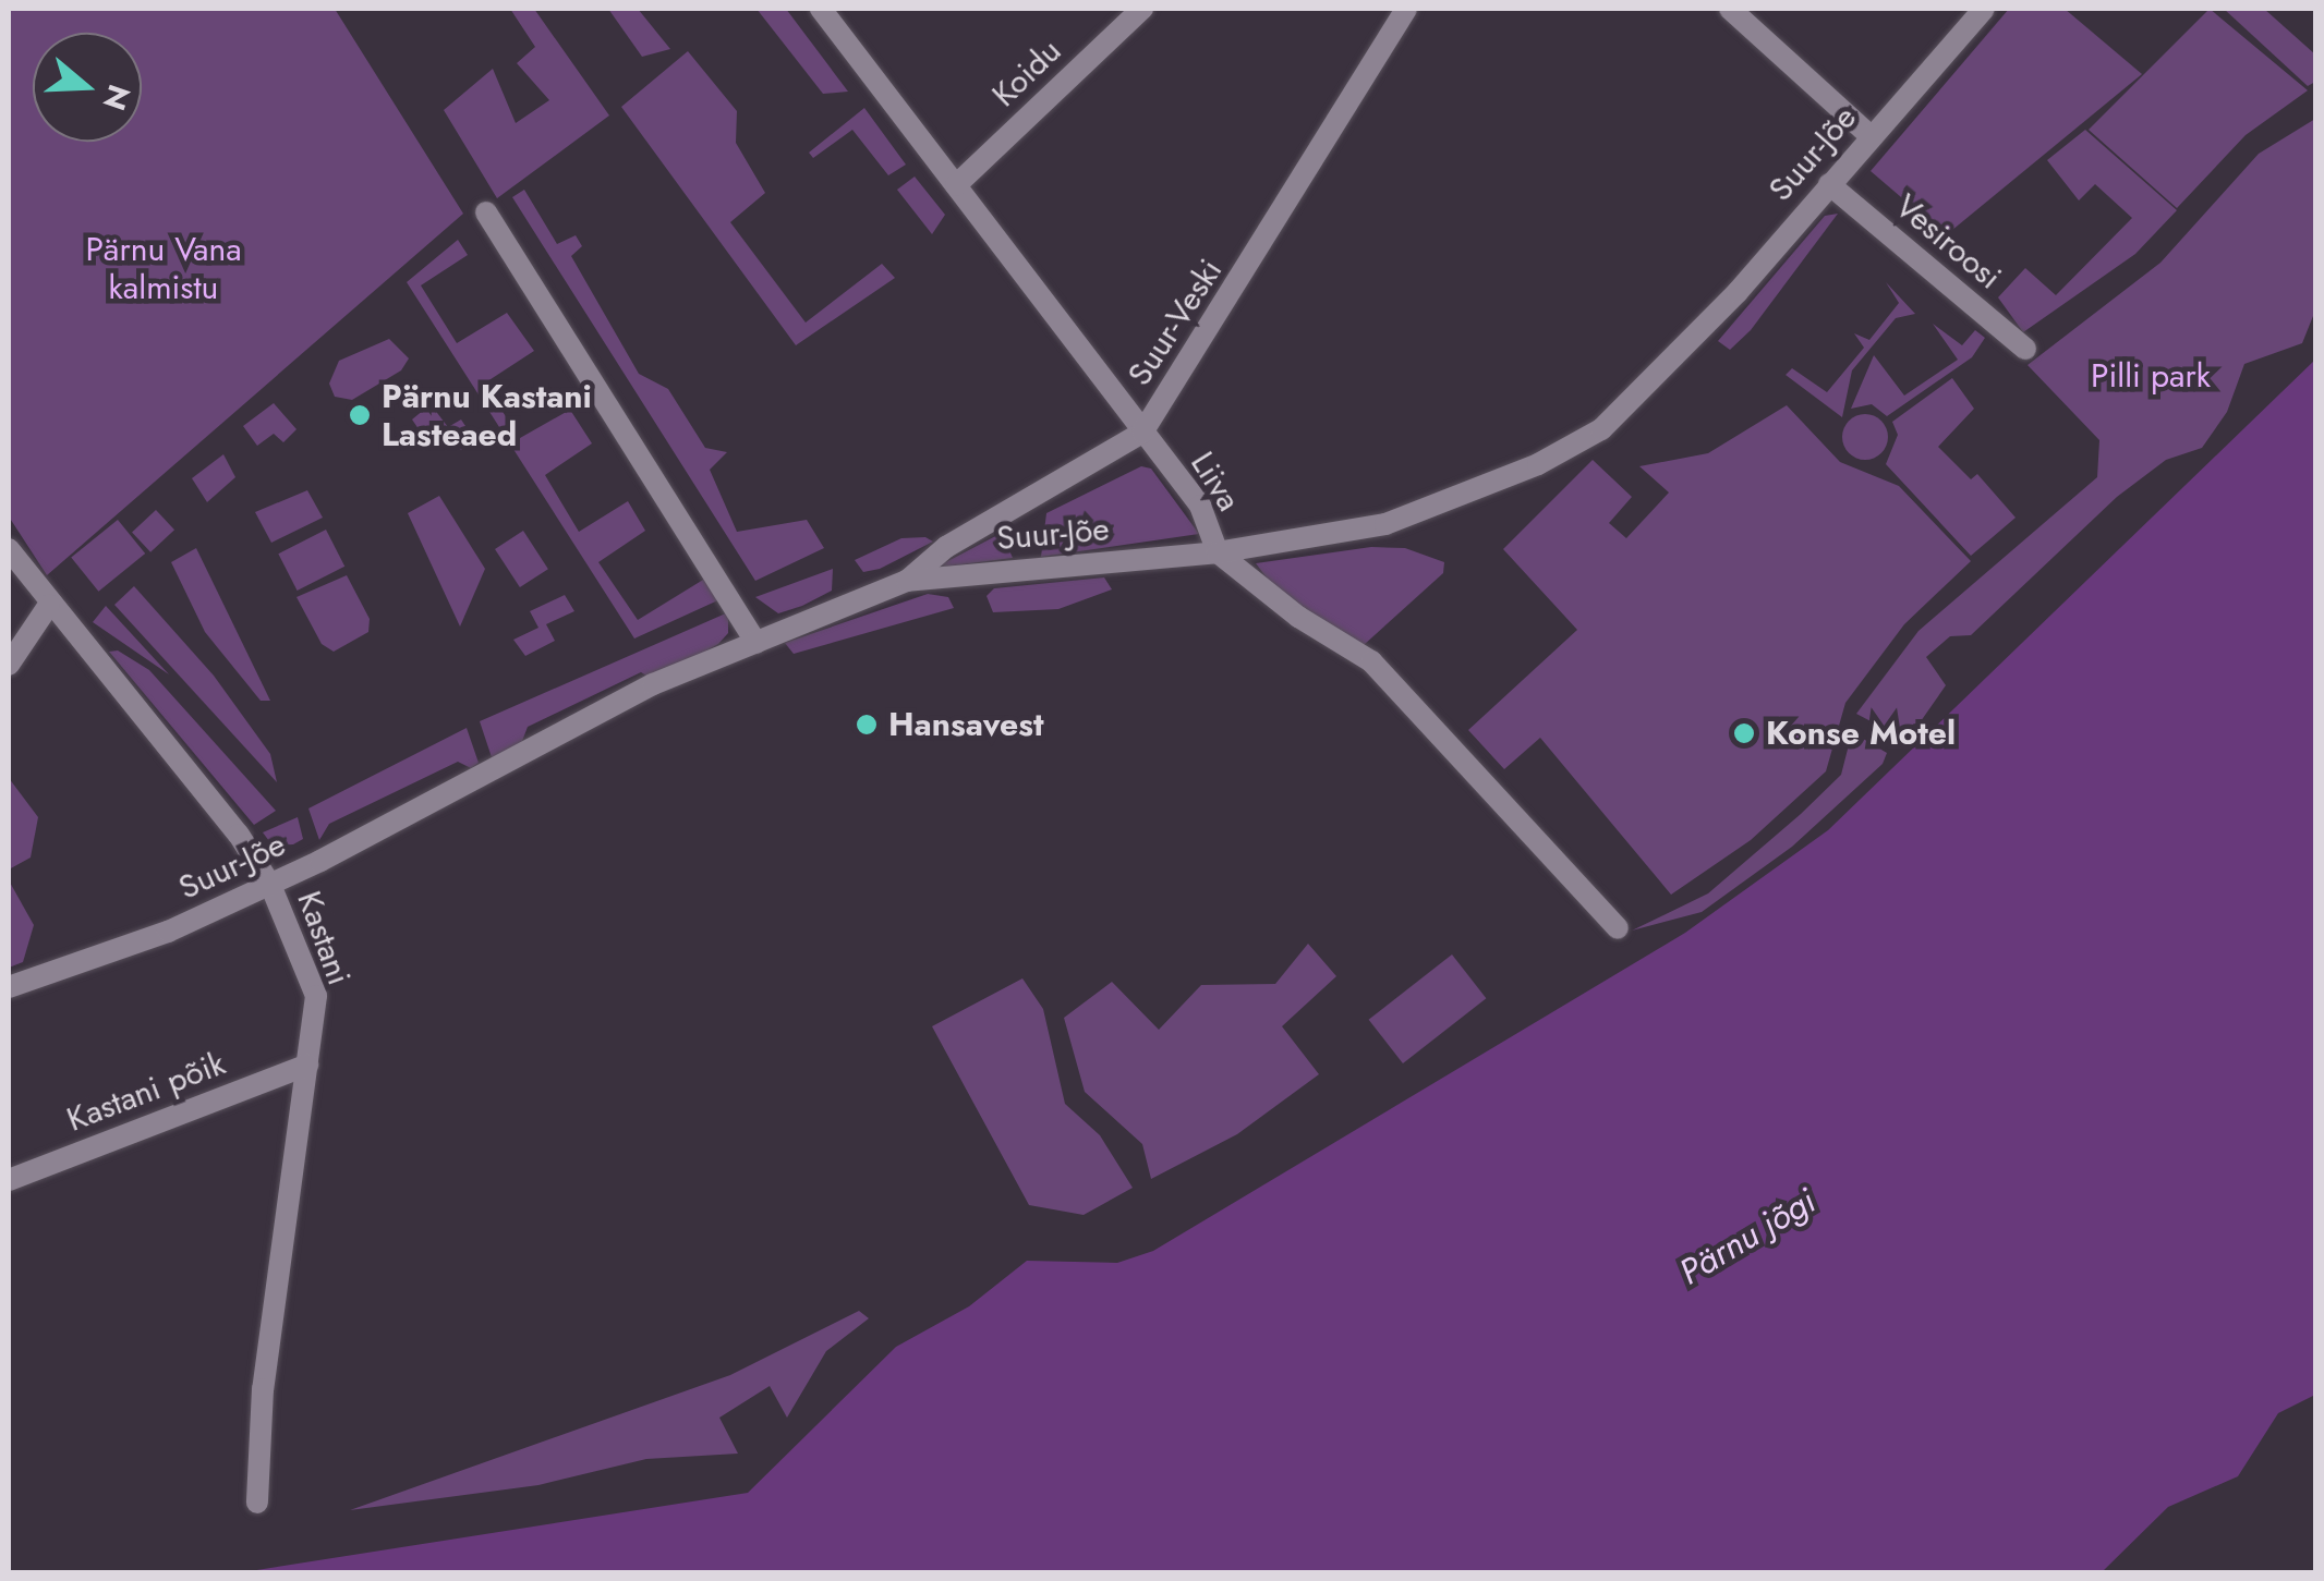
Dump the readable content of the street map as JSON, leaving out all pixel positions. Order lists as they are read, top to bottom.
{
  "streets": {
    "street": [
      "Koidu",
      "Suur-Jõe",
      "Vesiroosi",
      "Suur-Veski",
      "Liiva",
      "Kastani",
      "Kastani põik"
    ]
  },
  "crossings": [
    ["Koidu", "Liiva"],
    ["Suur-Jõe", "Vesiroosi"],
    ["Suur-Jõe", "Suur-Veski"],
    ["Suur-Jõe", "Liiva"],
    ["Suur-Jõe", "Kastani"],
    ["Suur-Veski", "Liiva"],
    ["Kastani", "Kastani põik"]
  ],
  "water": ["Pärnu jõgi"],
  "parks": ["Pärnu Vana kalmistu", "Pilli park"],
  "places": ["Pärnu Kastani Lasteaed", "Hansavest", "Konse Motel"],
  "north": "right"
}
